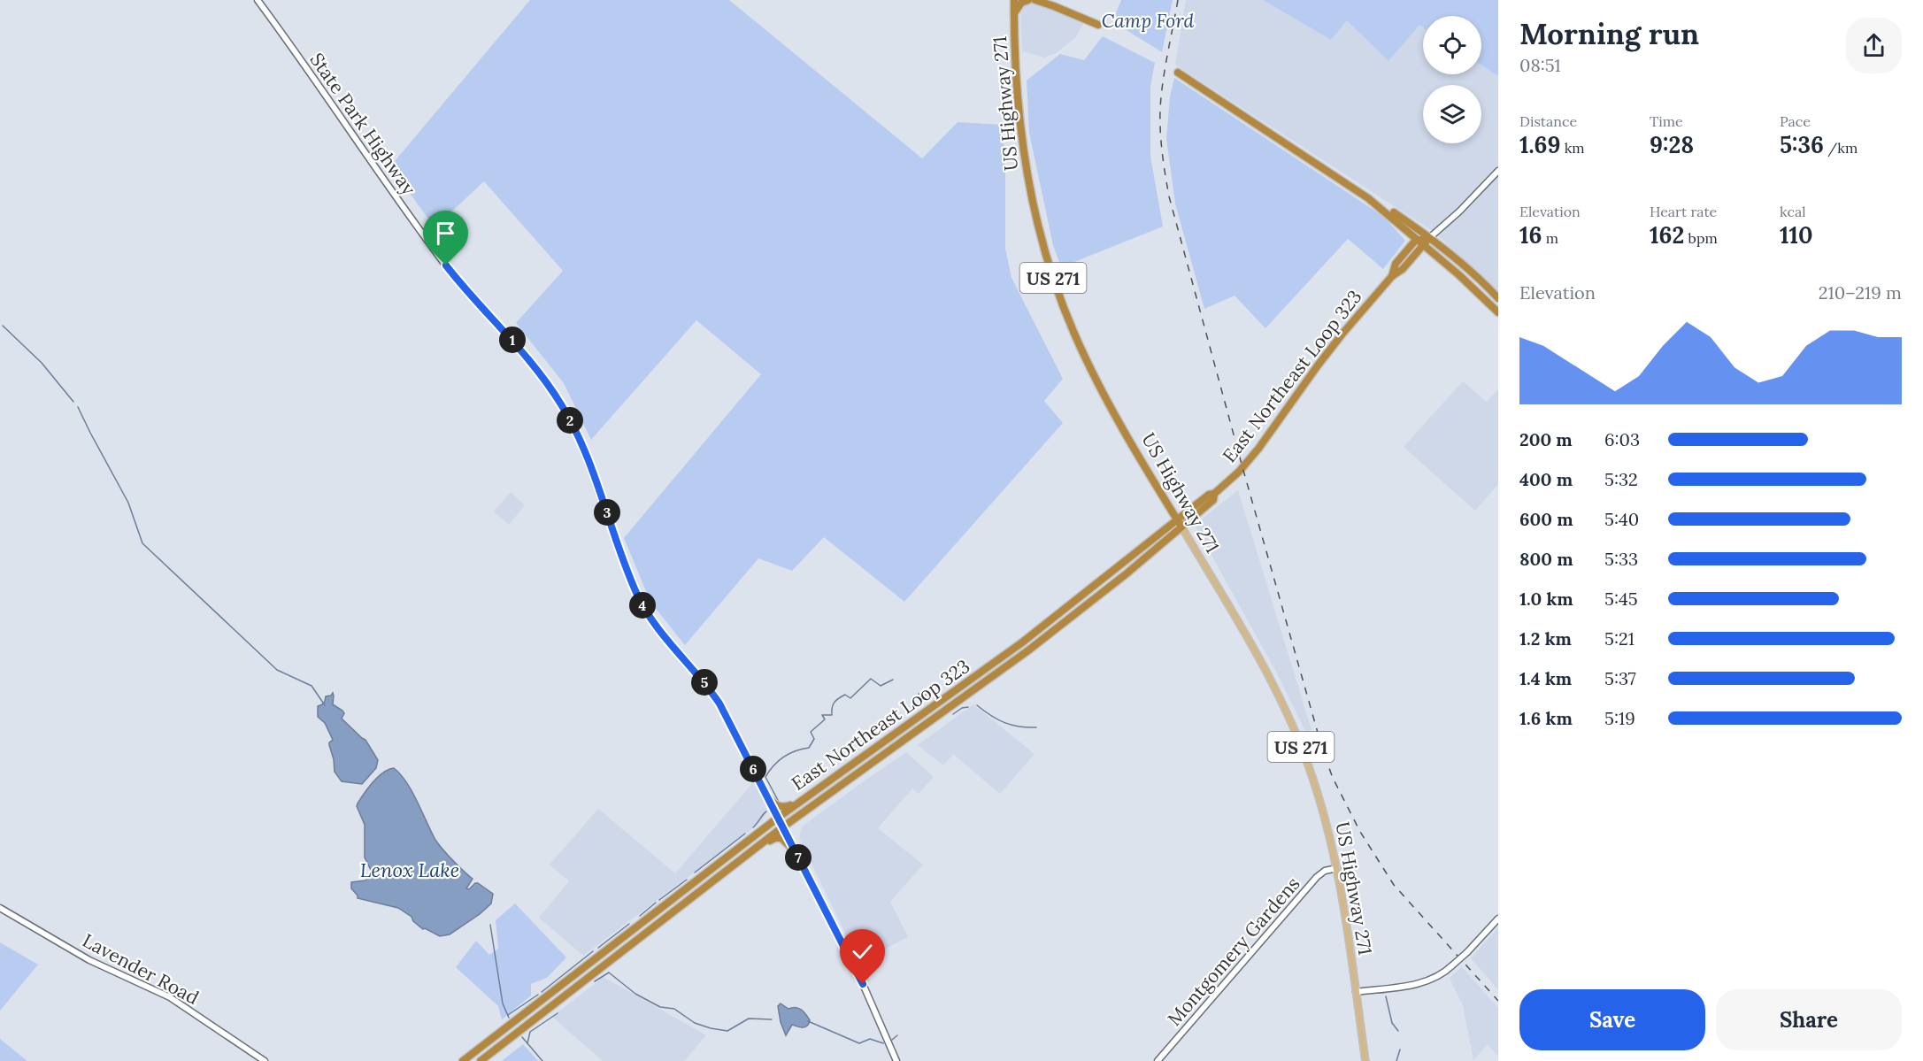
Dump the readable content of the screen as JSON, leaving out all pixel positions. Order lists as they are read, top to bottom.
{
  "streets": {
    "highway": ["US Highway 271", "US 271", "East Northeast Loop 323"],
    "main road": ["State Park Highway", "Montgomery Gardens", "Lavender Road"]
  },
  "crossings": [
    ["US Highway 271", "US 271"],
    ["US Highway 271", "East Northeast Loop 323"],
    ["US Highway 271", "Montgomery Gardens"],
    ["State Park Highway", "East Northeast Loop 323"]
  ],
  "water": ["Lenox Lake"],
  "parks": ["Camp Ford"],
  "page": {
    "heading": ["Morning run", "08:51"],
    "stats": [
      ["Distance", "1.69 km"],
      ["Time", "9:28"],
      ["Pace", "5:36 /km"],
      ["Elevation", "16 m"],
      ["Heart rate", "162 bpm"],
      ["kcal", "110"]
    ],
    "chart": ["Elevation", "210–219 m"],
    "pins": [
      "1",
      "2",
      "3",
      "4",
      "5",
      "6",
      "7"
    ],
    "list": [
      {
        "name": "200 m",
        "note": "6:03"
      },
      {
        "name": "400 m",
        "note": "5:32"
      },
      {
        "name": "600 m",
        "note": "5:40"
      },
      {
        "name": "800 m",
        "note": "5:33"
      },
      {
        "name": "1.0 km",
        "note": "5:45"
      },
      {
        "name": "1.2 km",
        "note": "5:21"
      },
      {
        "name": "1.4 km",
        "note": "5:37"
      },
      {
        "name": "1.6 km",
        "note": "5:19"
      }
    ],
    "buttons": ["Save", "Share"]
  }
}
